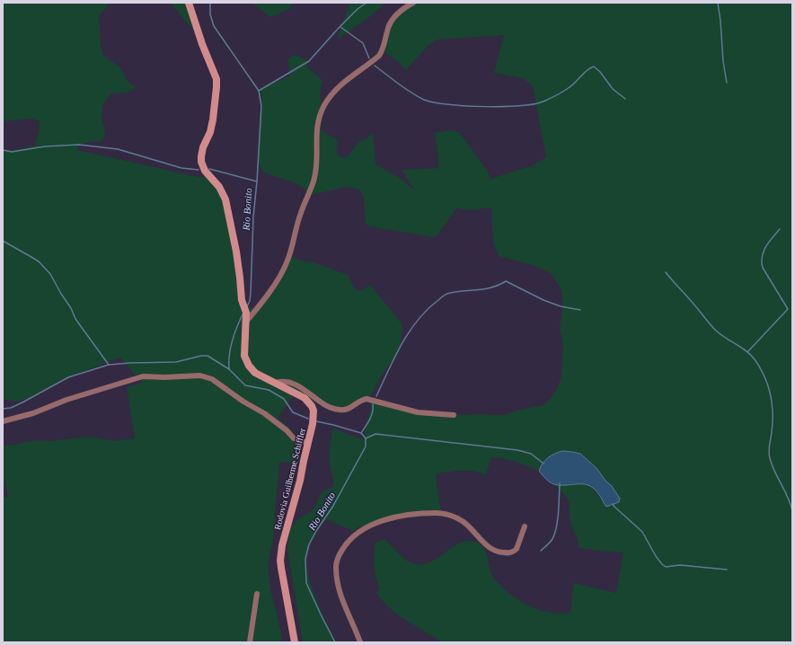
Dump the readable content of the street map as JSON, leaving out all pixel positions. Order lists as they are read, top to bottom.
{
  "streets": {
    "street": ["Rodovia Guilherme Schiffler"]
  },
  "water": ["Rio Bonito"]
}
